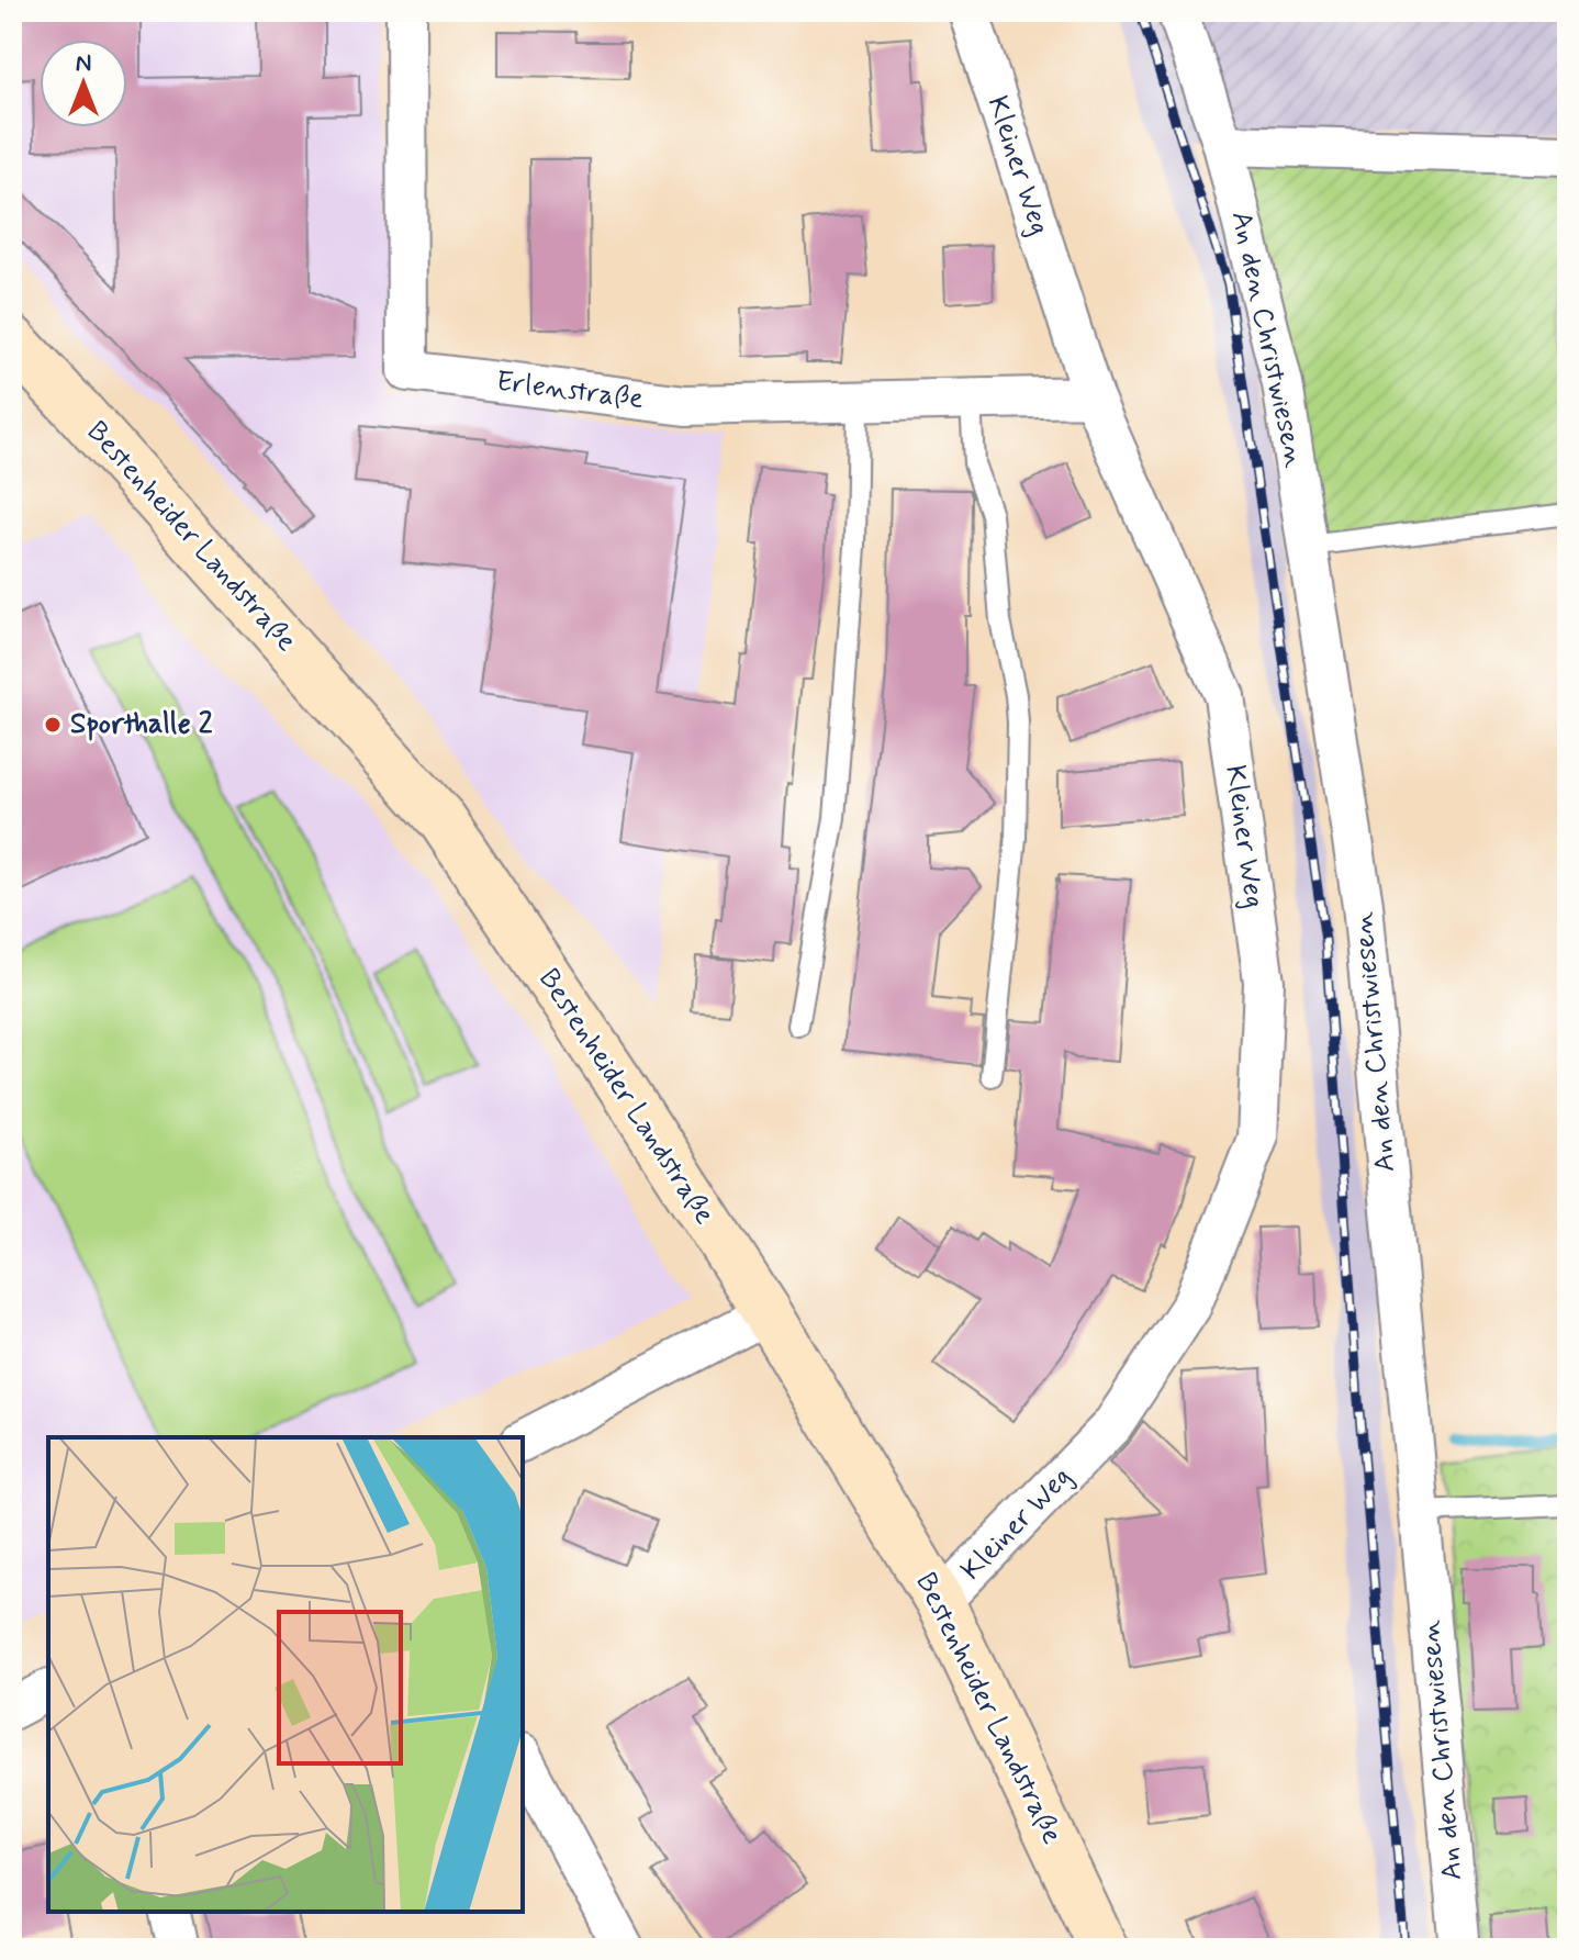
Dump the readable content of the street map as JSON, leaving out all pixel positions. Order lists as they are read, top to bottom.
{
  "streets": {
    "main road": ["Bestenheider Landstraße"],
    "street": ["Kleiner Weg", "An den Christwiesen", "Erlenstraße"]
  },
  "crossings": [
    ["Kleiner Weg", "Erlenstraße"],
    ["Kleiner Weg", "Bestenheider Landstraße"]
  ],
  "places": ["Sporthalle 2"],
  "north": "top"
}
